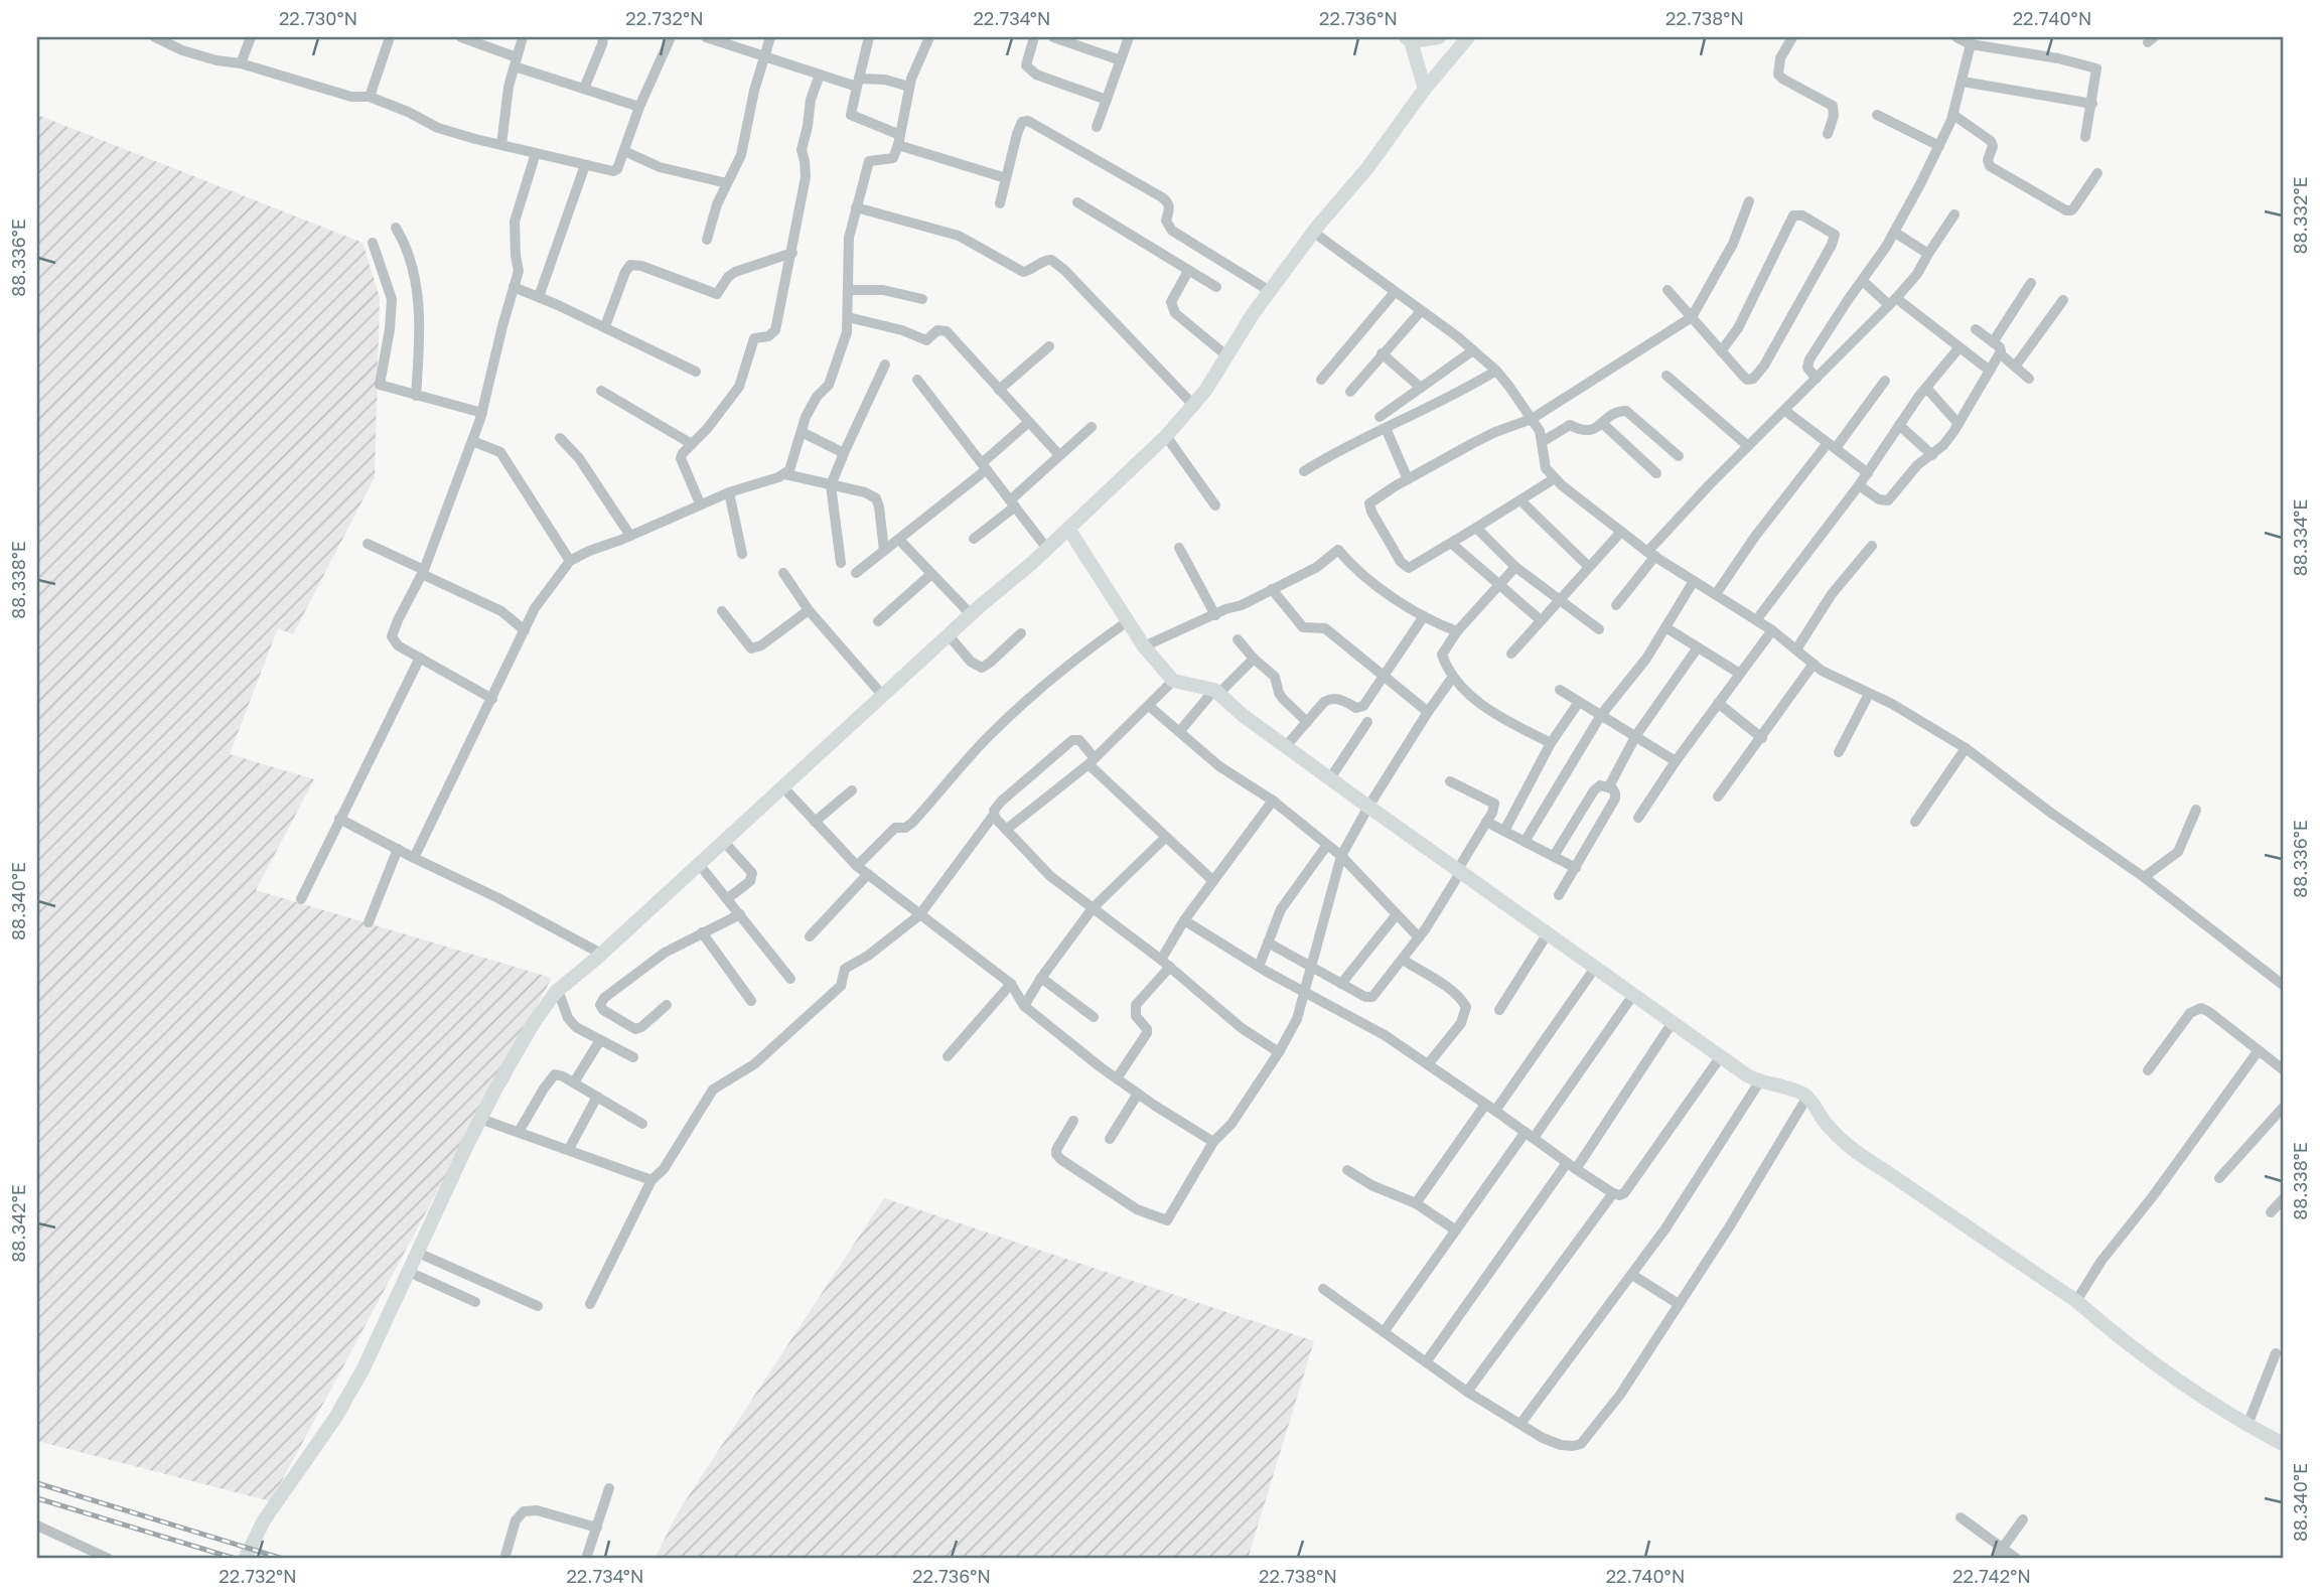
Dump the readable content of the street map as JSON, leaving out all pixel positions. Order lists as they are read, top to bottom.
{
  "coordinates": [
    "22.730°N",
    "22.732°N",
    "22.734°N",
    "22.736°N",
    "22.738°N",
    "22.740°N",
    "88.332°E",
    "88.336°E",
    "88.334°E",
    "88.338°E",
    "88.340°E",
    "88.342°E",
    "22.742°N"
  ]
}
